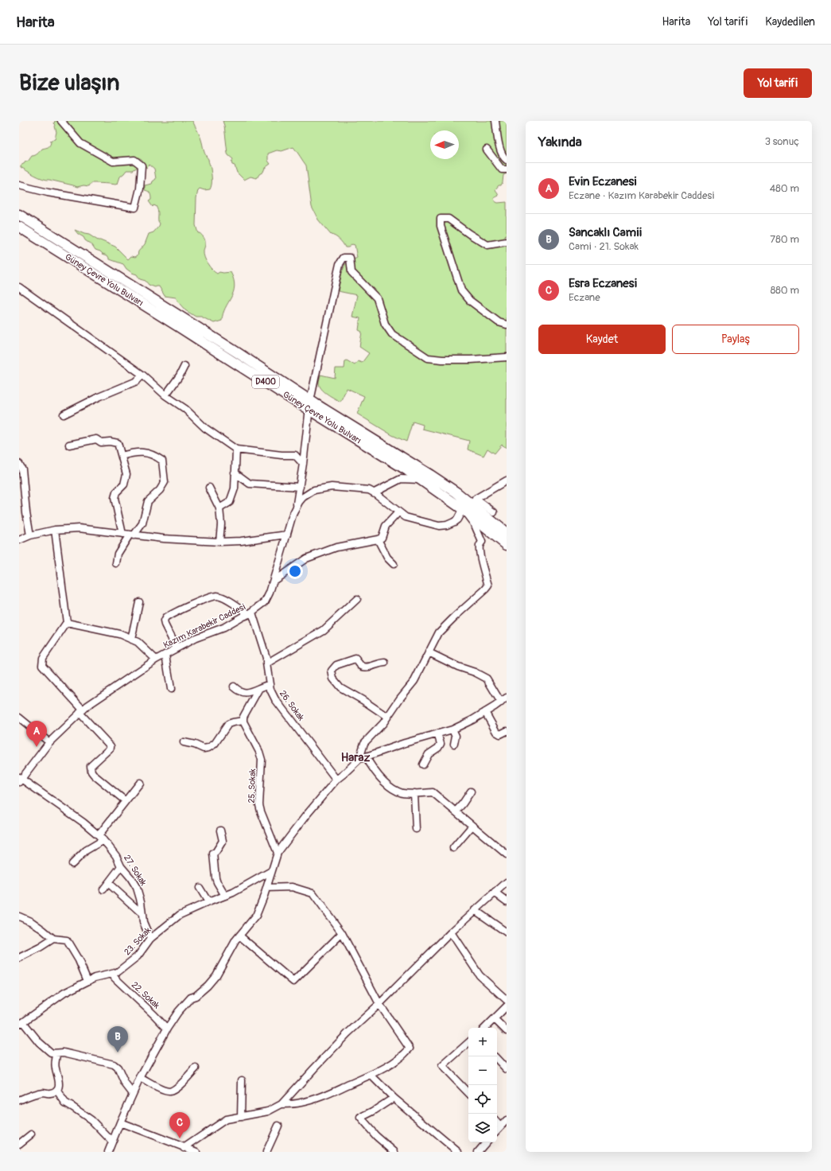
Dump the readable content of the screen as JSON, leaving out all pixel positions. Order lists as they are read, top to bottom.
{
  "streets": {
    "highway": ["Güney Çevre Yolu Bulvarı", "D400"],
    "street": [
      "Kazım Karabekir Caddesi",
      "26. Sokak",
      "25. Sokak",
      "27. Sokak",
      "23. Sokak",
      "22. Sokak"
    ]
  },
  "crossings": [
    ["Güney Çevre Yolu Bulvarı", "Kazım Karabekir Caddesi"],
    ["Kazım Karabekir Caddesi", "26. Sokak"],
    ["Kazım Karabekir Caddesi", "27. Sokak"],
    ["27. Sokak", "23. Sokak"],
    ["23. Sokak", "22. Sokak"]
  ],
  "districts": ["Haraz"],
  "north": "left",
  "page": {
    "header": "Harita",
    "nav": ["Harita", "Yol tarifi", "Kaydedilen"],
    "buttons": [
      "Yol tarifi",
      ["Kaydet", "Paylaş"]
    ],
    "title": "Bize ulaşın",
    "heading": ["Yakında", "3 sonuç"],
    "list": [
      {
        "mark": "A",
        "name": "Evin Eczanesi",
        "note": "Eczane · Kazım Karabekir Caddesi",
        "value": "480 m"
      },
      {
        "mark": "B",
        "name": "Sancaklı Camii",
        "note": "Cami · 21. Sokak",
        "value": "780 m"
      },
      {
        "mark": "C",
        "name": "Esra Eczanesi",
        "note": "Eczane",
        "value": "880 m"
      }
    ],
    "pins": ["A", "B", "C"],
    "map_buttons": ["+", "−"]
  }
}
